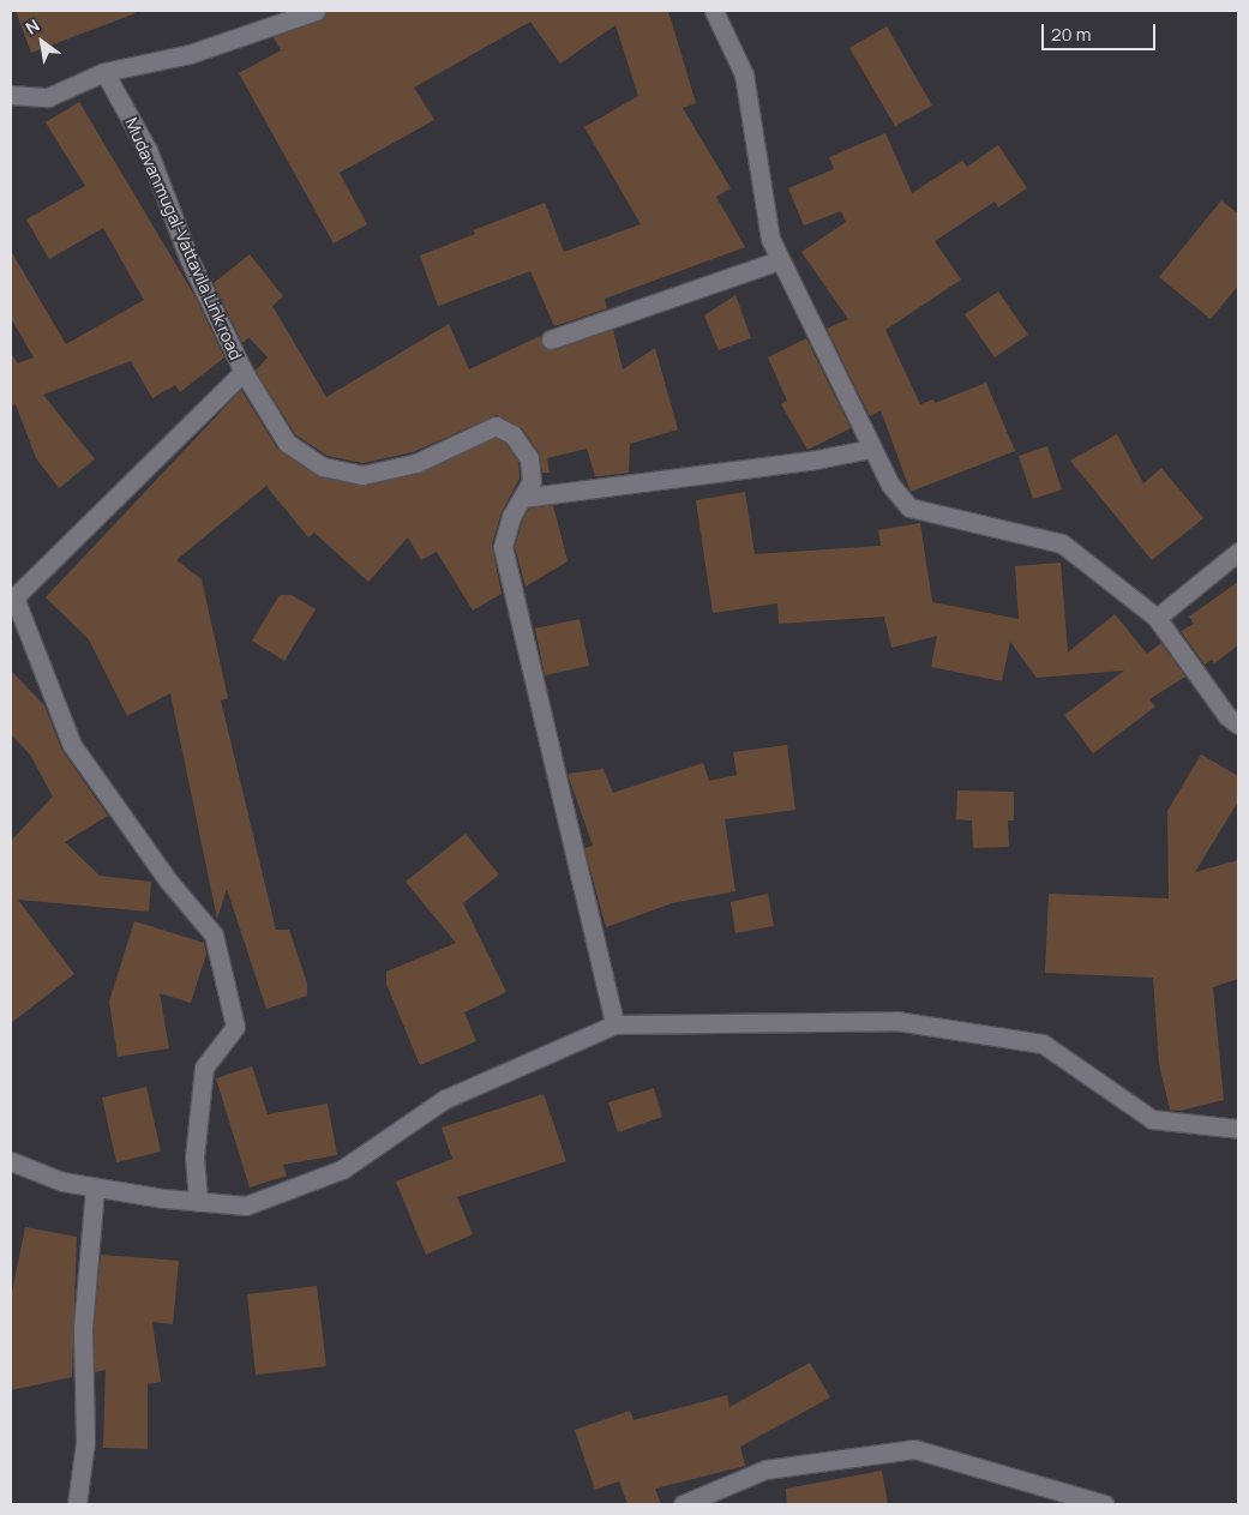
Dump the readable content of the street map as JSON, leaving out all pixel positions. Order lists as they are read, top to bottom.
{
  "streets": {
    "street": ["Mudavanmugal-Vattavila Link road"]
  },
  "scale_bar": "20 m",
  "north": "top left"
}
